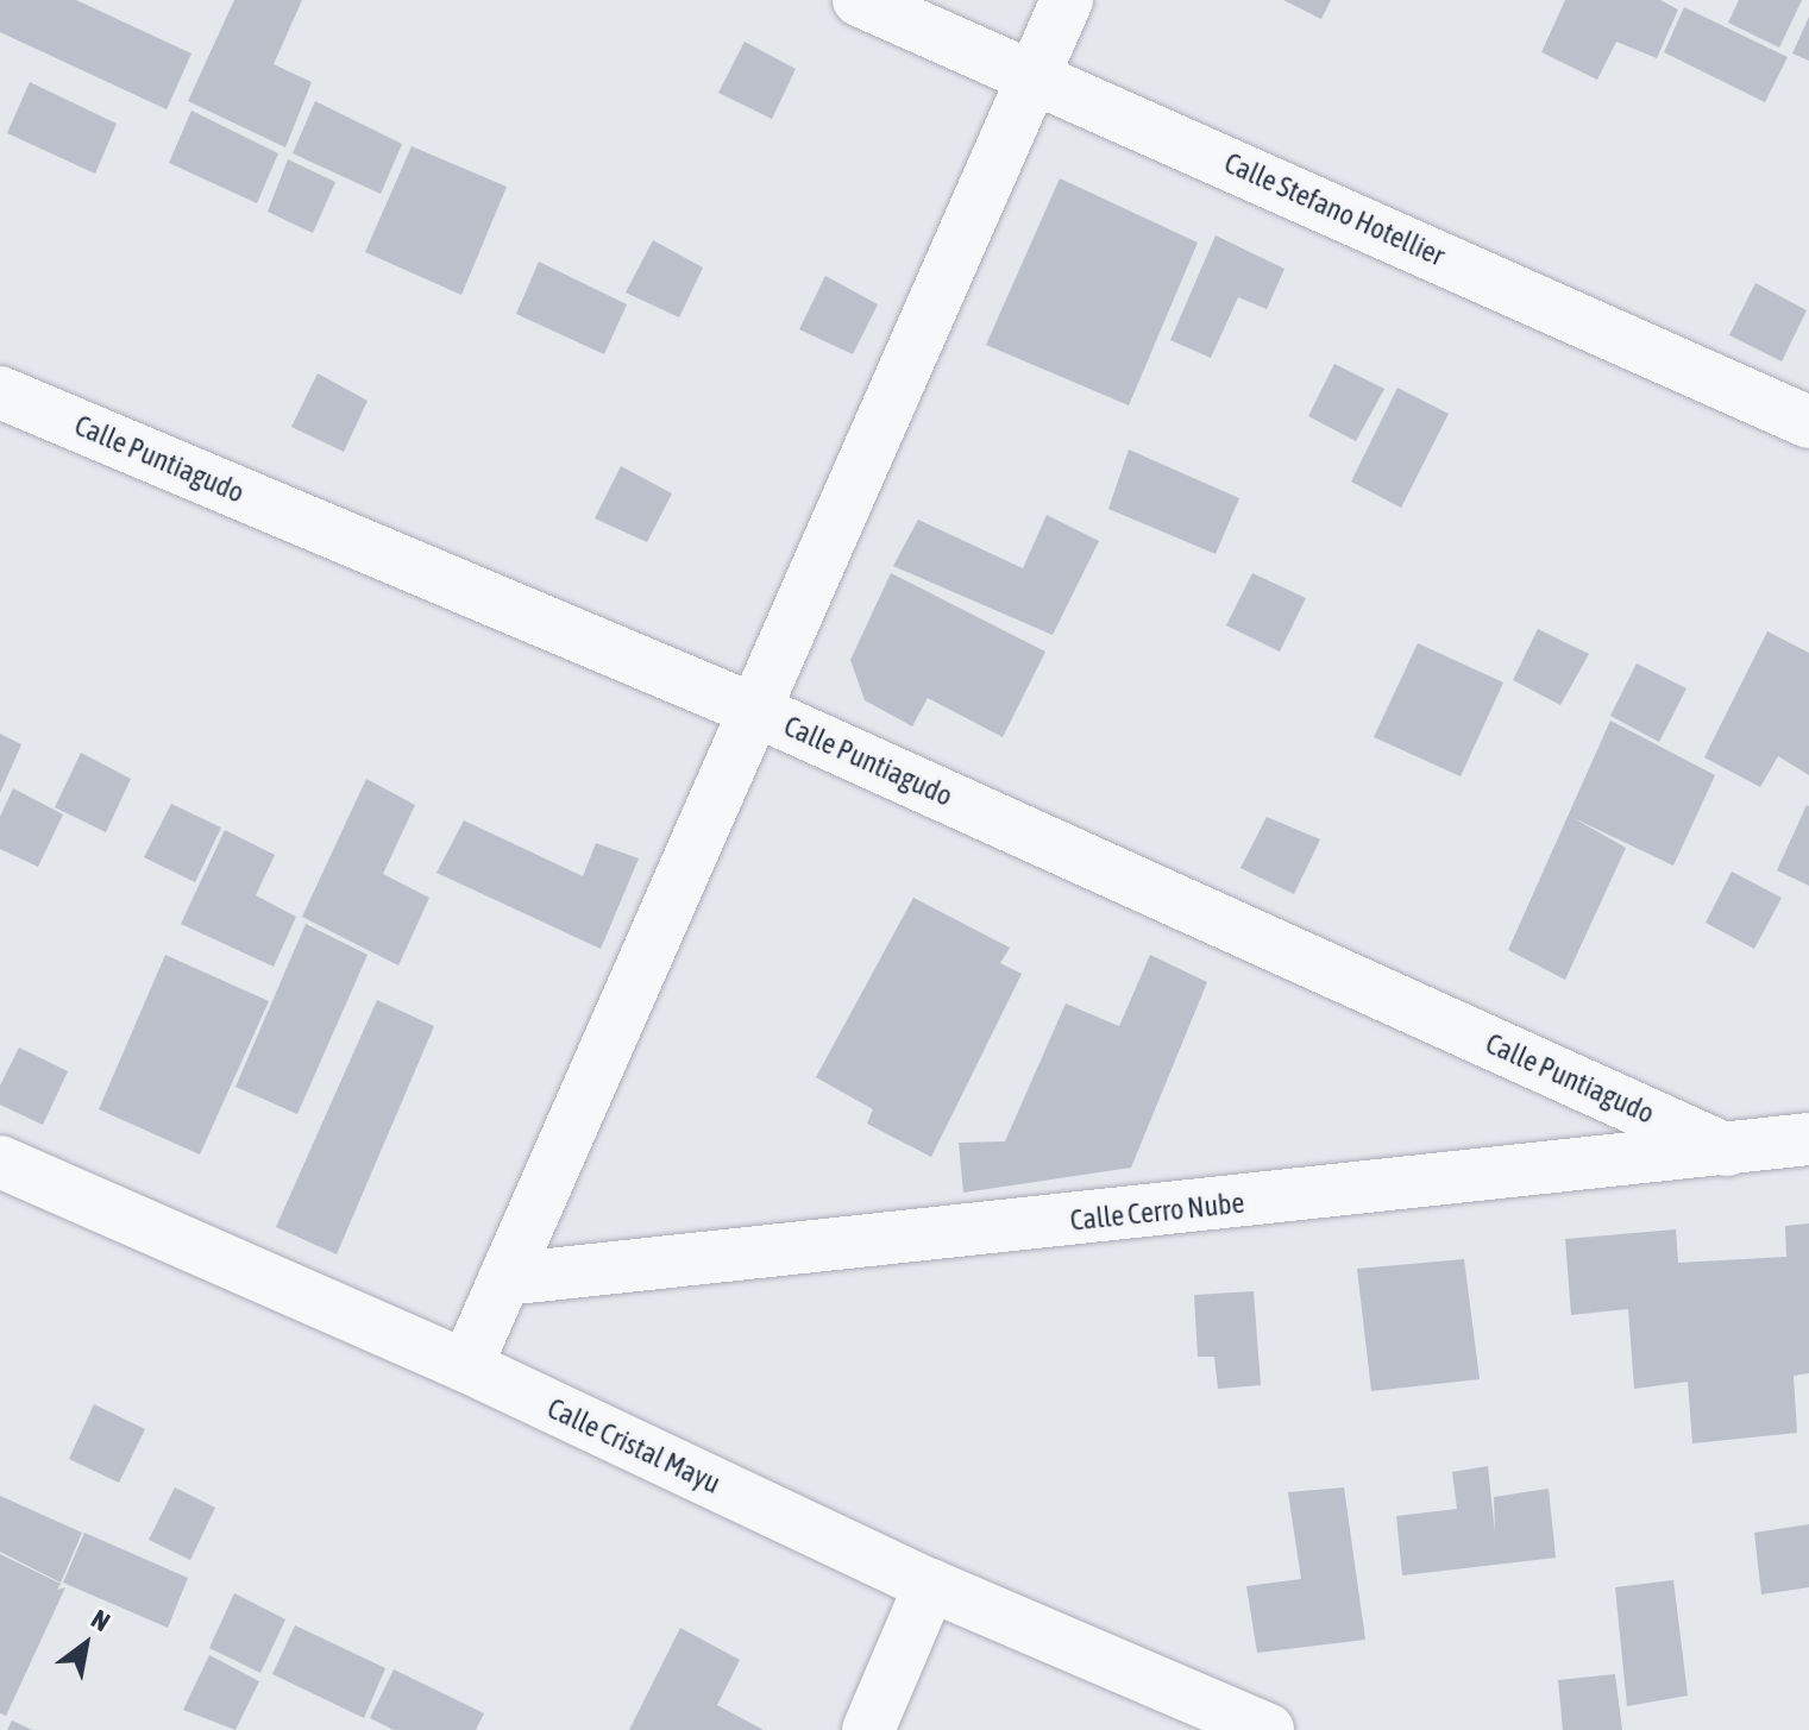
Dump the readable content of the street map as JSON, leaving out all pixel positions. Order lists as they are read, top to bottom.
{
  "streets": {
    "street": [
      "Calle Stefano Hotellier",
      "Calle Puntiagudo",
      "Calle Cerro Nube",
      "Calle Cristal Mayu"
    ]
  },
  "crossings": [
    ["Calle Puntiagudo", "Calle Cerro Nube"]
  ],
  "north": "top right"
}
